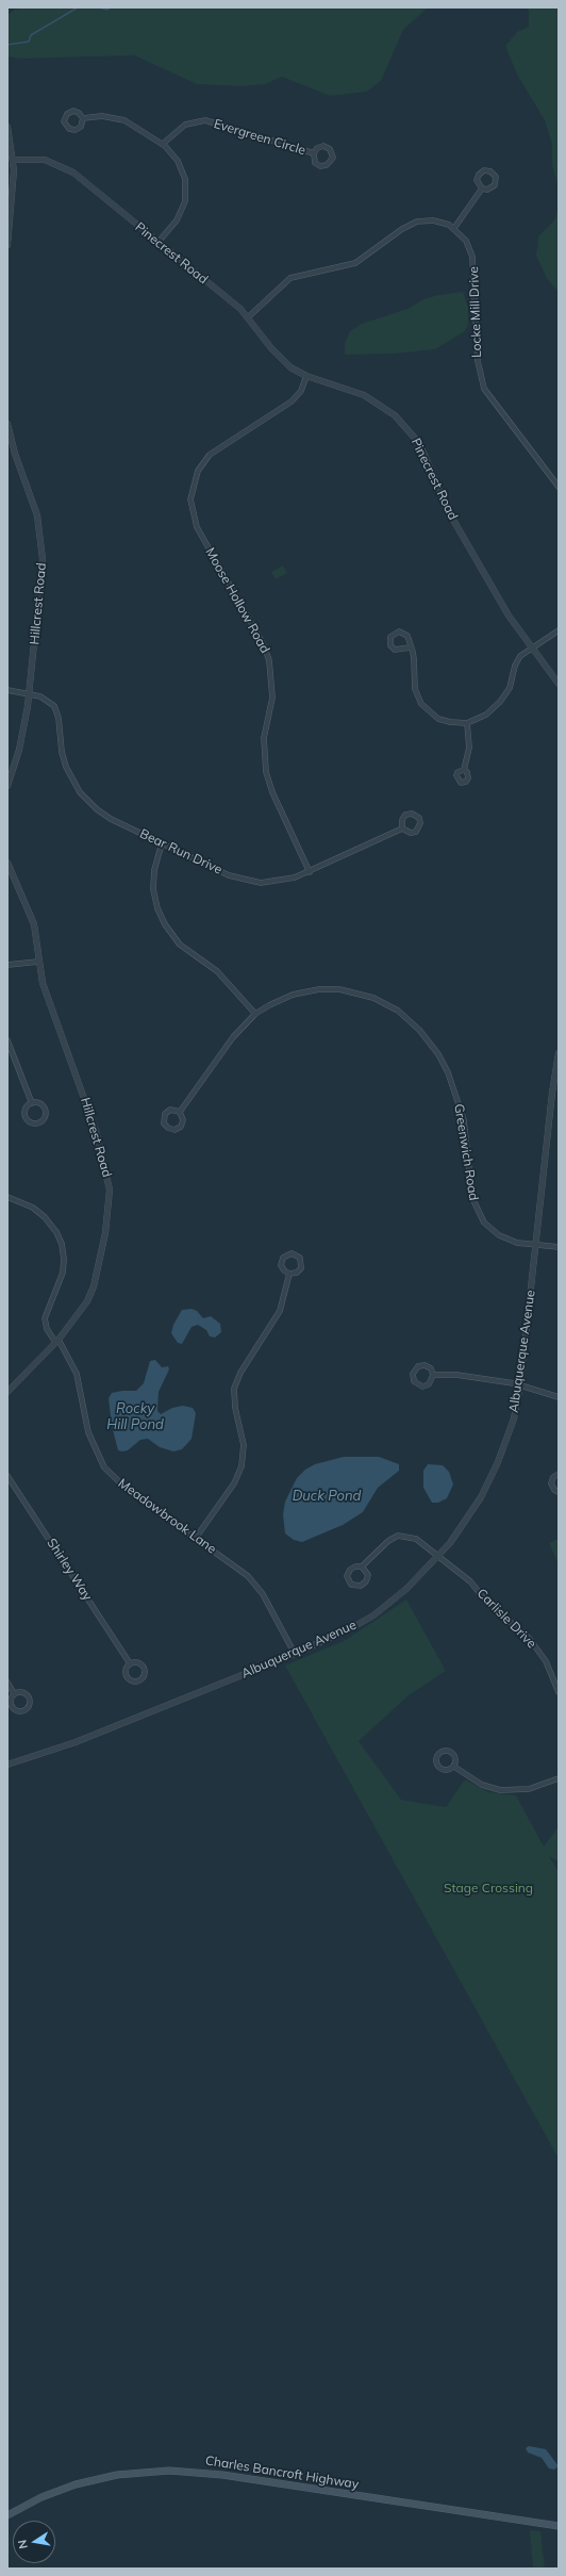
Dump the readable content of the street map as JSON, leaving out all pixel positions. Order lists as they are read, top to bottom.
{
  "streets": {
    "main road": ["Charles Bancroft Highway"],
    "street": [
      "Evergreen Circle",
      "Pinecrest Road",
      "Locke Mill Drive",
      "Moose Hollow Road",
      "Hillcrest Road",
      "Bear Run Drive",
      "Greenwich Road",
      "Albuquerque Avenue",
      "Meadowbrook Lane",
      "Shirley Way",
      "Carlisle Drive"
    ]
  },
  "crossings": [
    ["Pinecrest Road", "Moose Hollow Road"],
    ["Moose Hollow Road", "Bear Run Drive"],
    ["Hillcrest Road", "Bear Run Drive"],
    ["Hillcrest Road", "Meadowbrook Lane"],
    ["Greenwich Road", "Albuquerque Avenue"],
    ["Albuquerque Avenue", "Meadowbrook Lane"],
    ["Albuquerque Avenue", "Carlisle Drive"]
  ],
  "water": ["Rocky Hill Pond", "Duck Pond"],
  "parks": ["Stage Crossing"],
  "north": "left"
}
